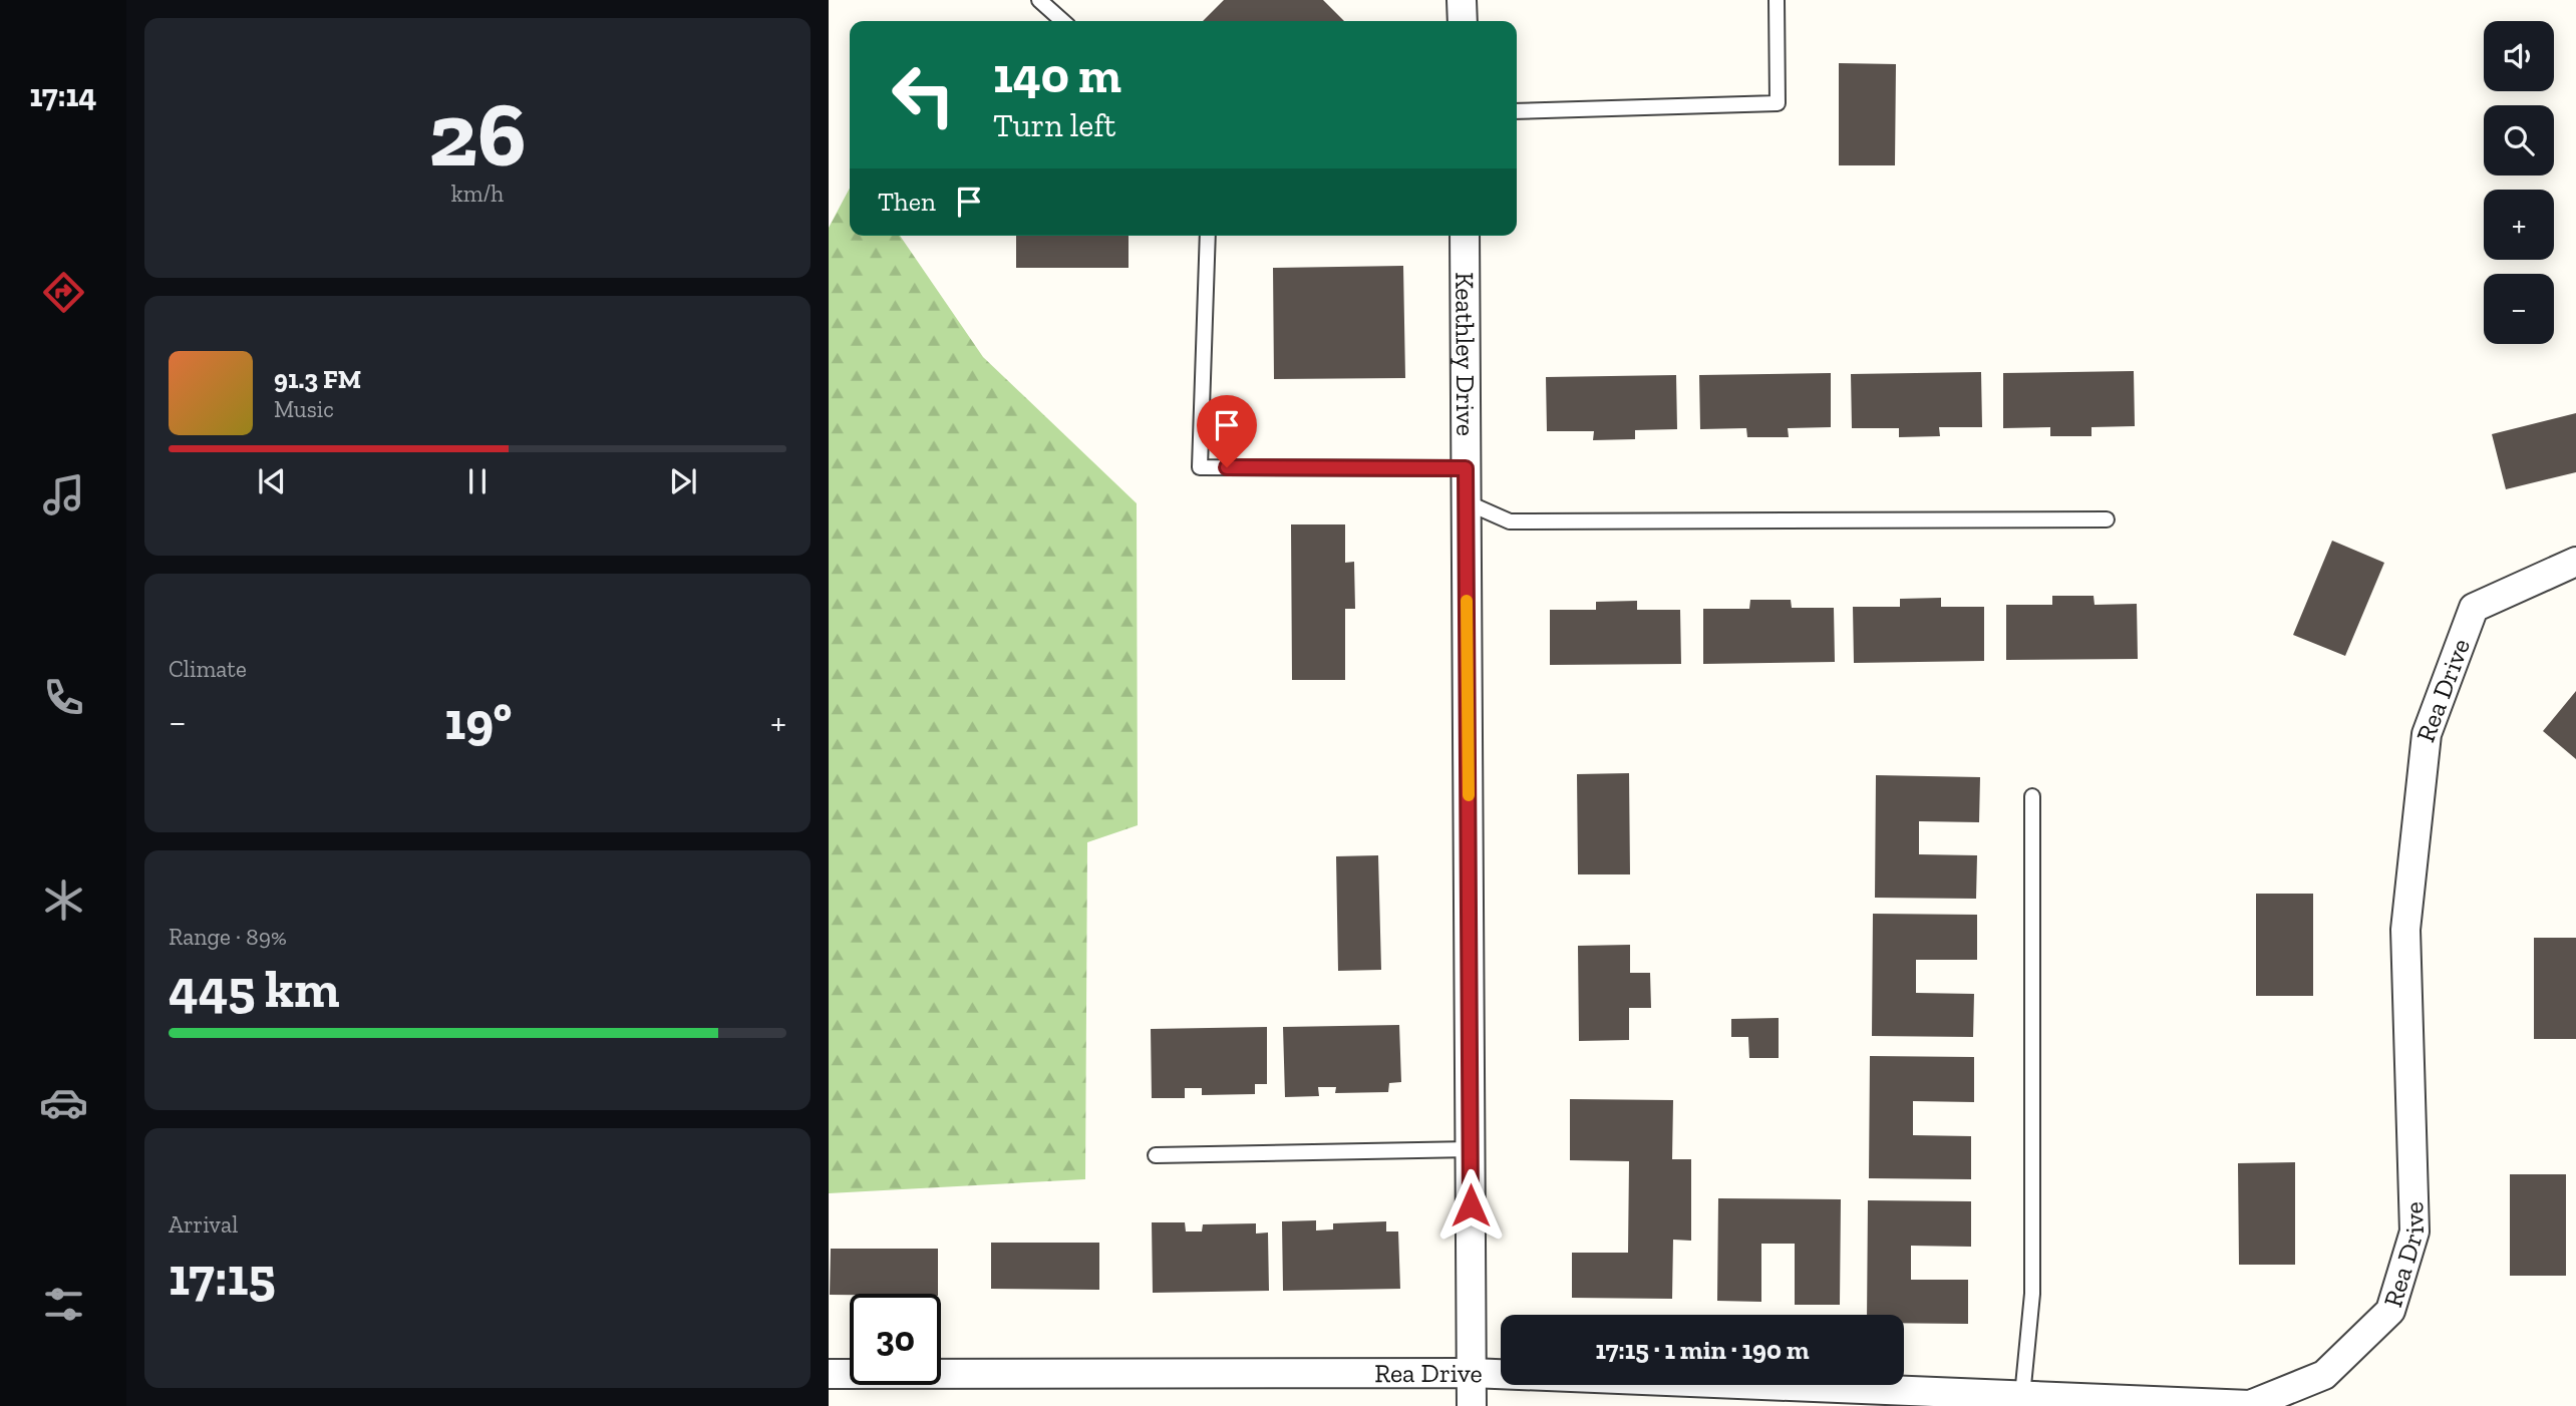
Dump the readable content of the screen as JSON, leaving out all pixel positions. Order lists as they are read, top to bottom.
{
  "streets": {
    "street": ["Keathley Drive", "Rea Drive"]
  },
  "crossings": [
    ["Keathley Drive", "Rea Drive"]
  ],
  "page": {
    "tabs": "17:14",
    "tile": [
      ["26", "km/h"],
      "Climate",
      ["Range · 89%", "445 km"],
      ["Arrival", "17:15"]
    ],
    "map_buttons": ["+", "−"],
    "turn": ["140 m", "Turn left"],
    "then": "Then",
    "song": ["91.3 FM", "Music"],
    "heat": ["−", "19°", "+"],
    "limit": "30",
    "trip": "17:15 · 1 min · 190 m"
  }
}
